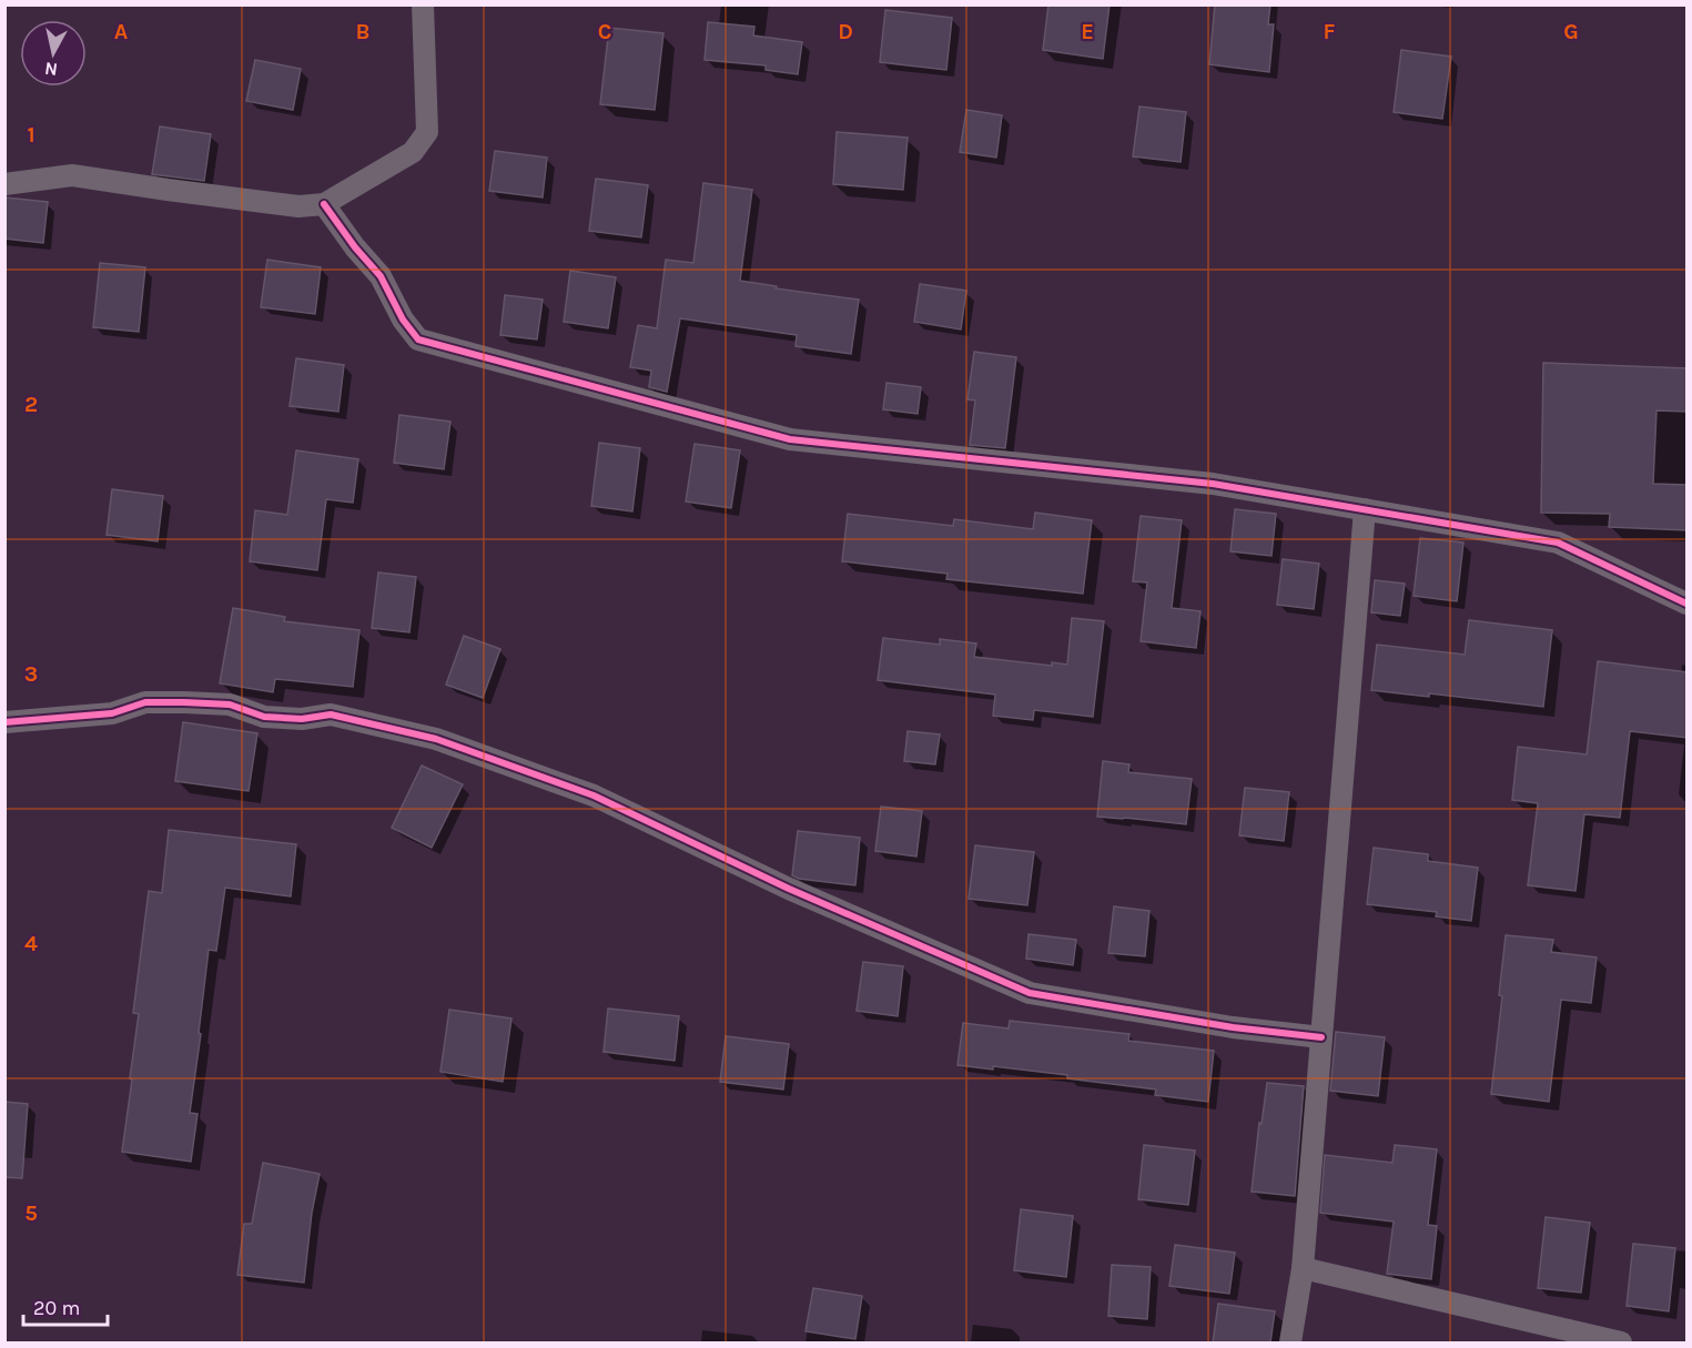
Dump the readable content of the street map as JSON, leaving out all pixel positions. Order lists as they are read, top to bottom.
{
  "scale_bar": "20 m",
  "north": "bottom",
  "grid": {
    "columns": [
      "A",
      "B",
      "C",
      "D",
      "E",
      "F",
      "G"
    ],
    "rows": [
      "1",
      "2",
      "3",
      "4",
      "5"
    ]
  }
}
